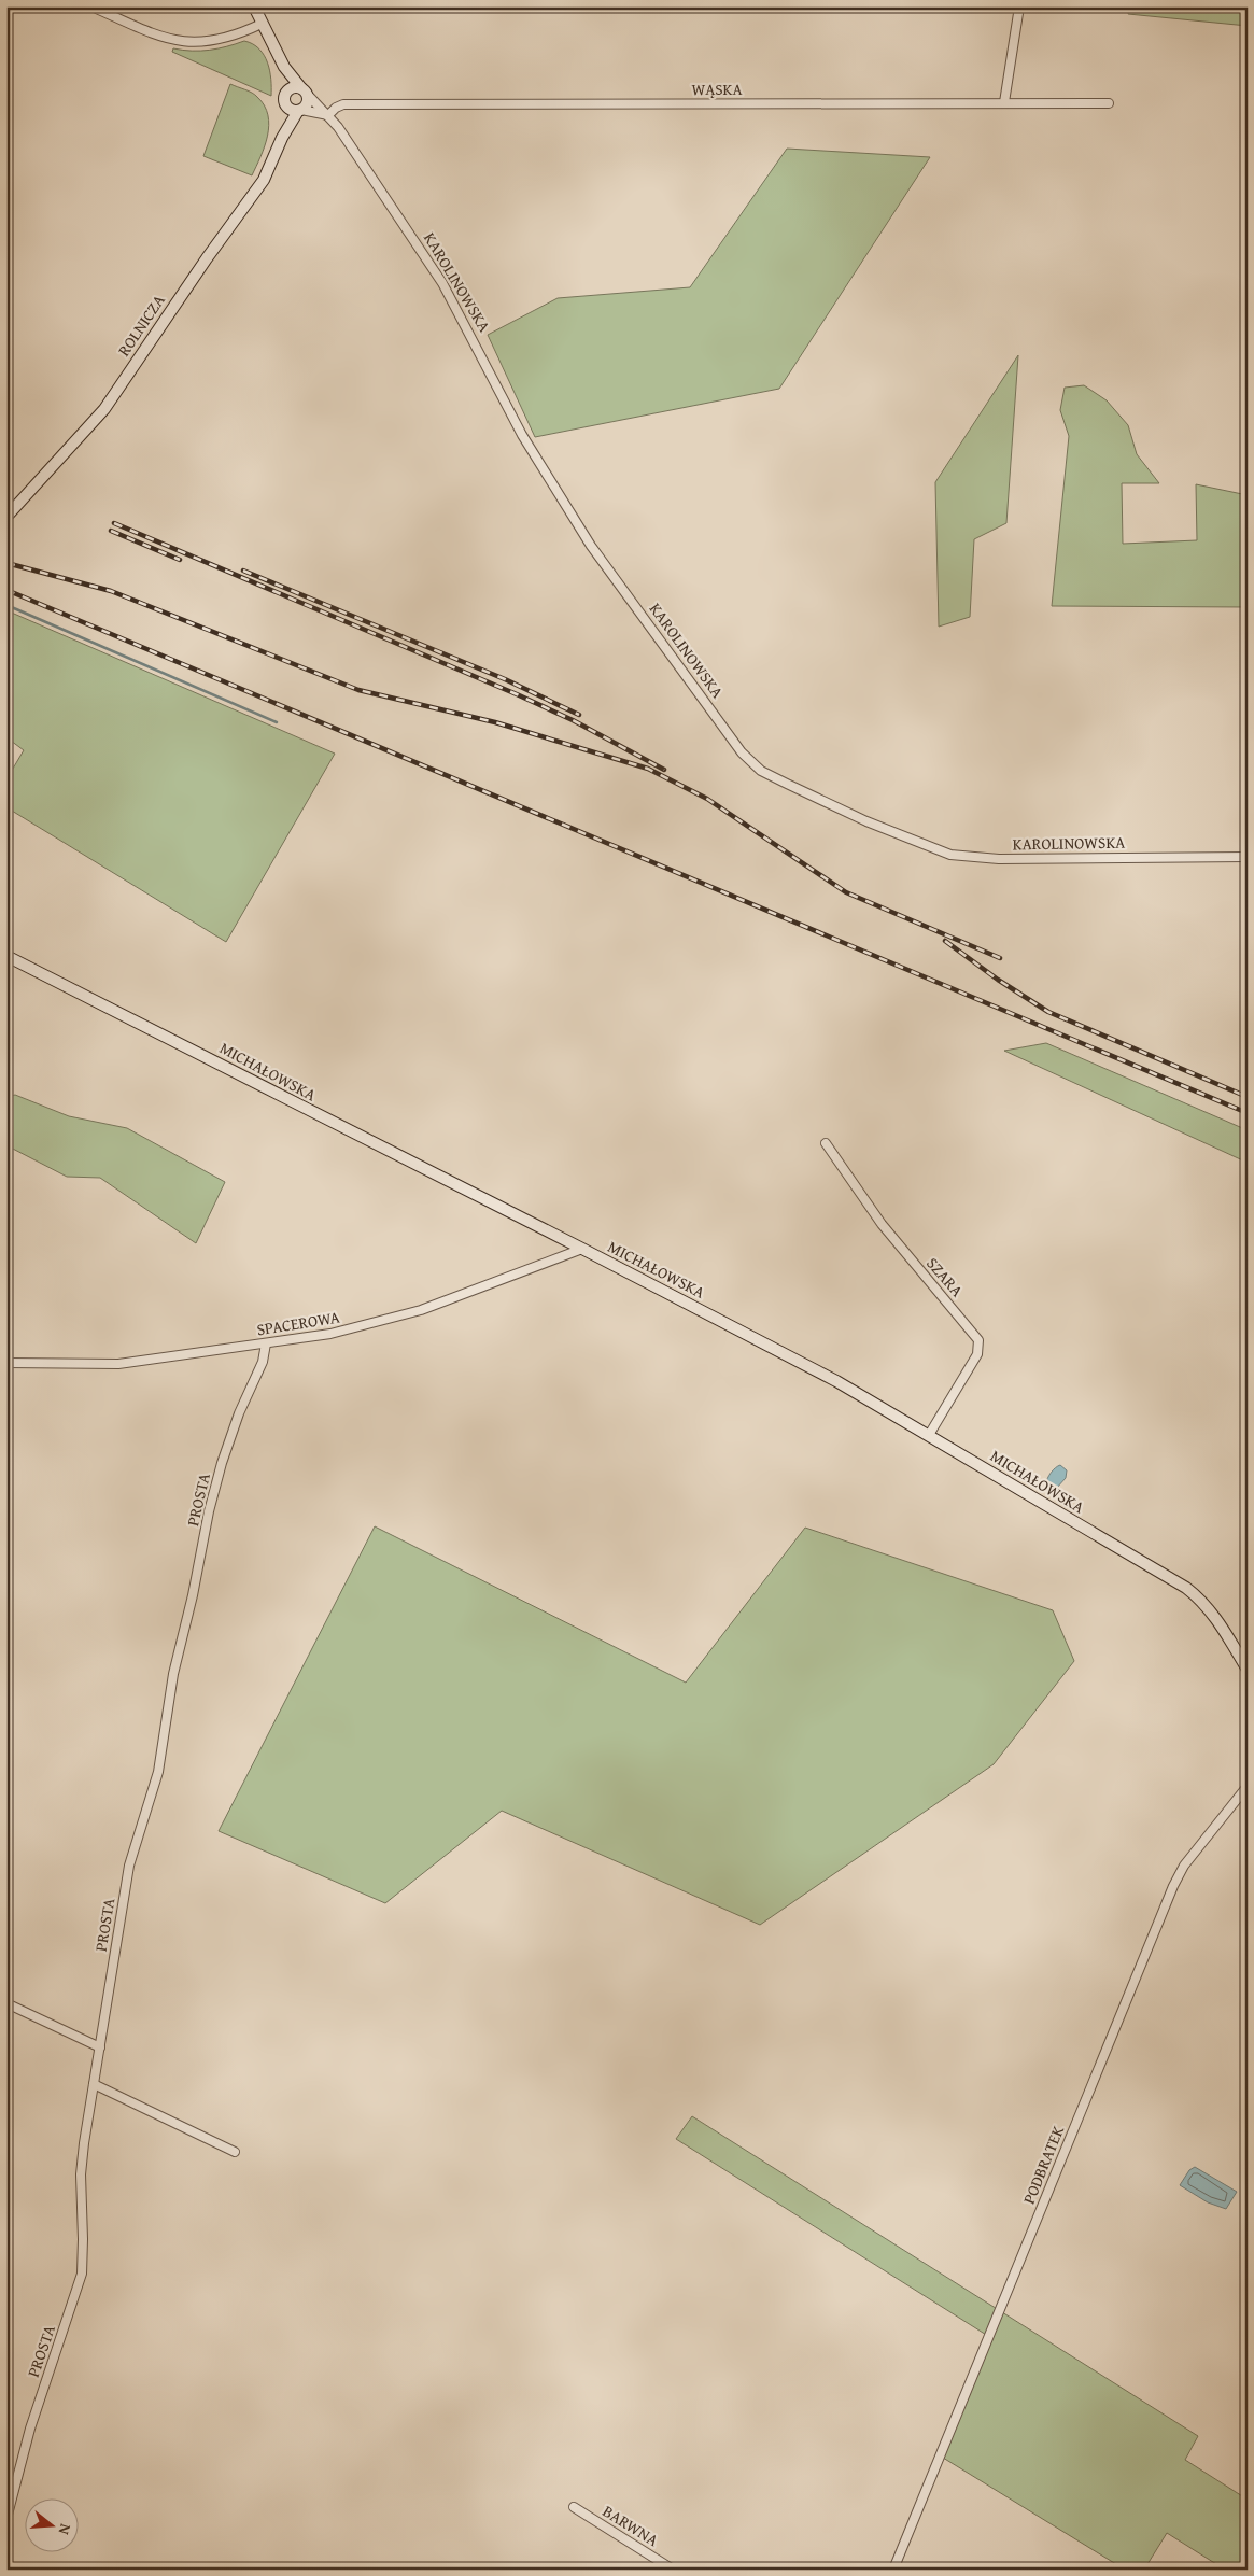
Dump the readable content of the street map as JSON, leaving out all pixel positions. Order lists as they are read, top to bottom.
{
  "streets": {
    "street": [
      "WĄSKA",
      "KAROLINOWSKA",
      "ROLNICZA",
      "MICHAŁOWSKA",
      "SZARA",
      "SPACEROWA",
      "PROSTA",
      "PODBRATEK",
      "BARWNA"
    ]
  },
  "crossings": [
    ["WĄSKA", "KAROLINOWSKA"],
    ["KAROLINOWSKA", "ROLNICZA"],
    ["MICHAŁOWSKA", "SZARA"],
    ["MICHAŁOWSKA", "SPACEROWA"],
    ["SPACEROWA", "PROSTA"]
  ],
  "north": "right"
}
